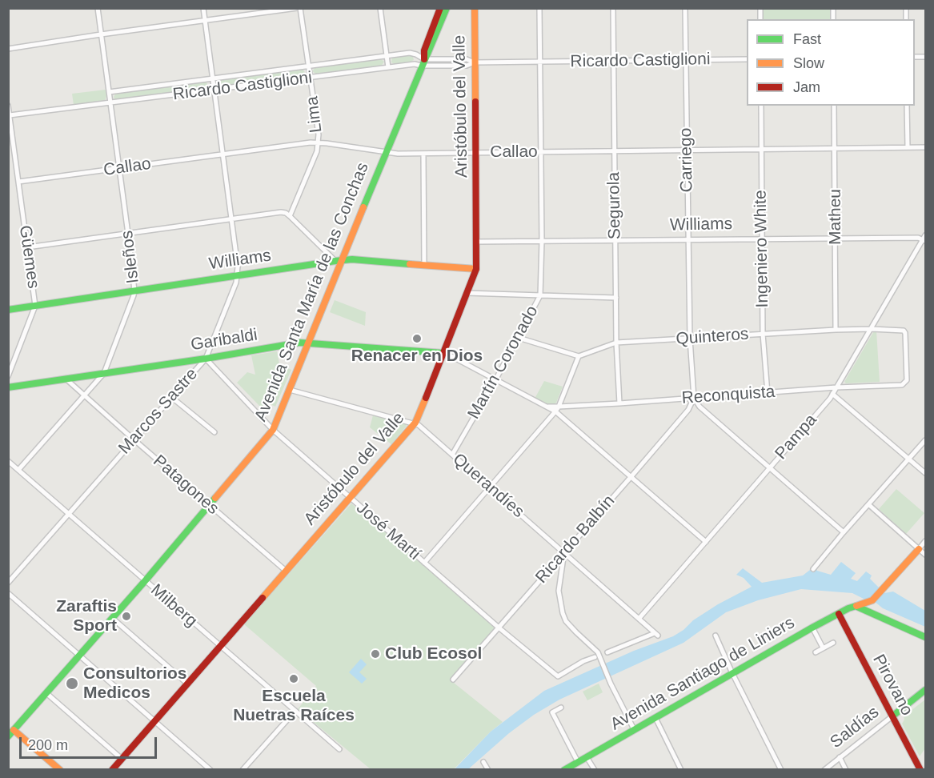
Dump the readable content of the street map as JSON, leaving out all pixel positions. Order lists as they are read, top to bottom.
{
  "streets": {
    "street": [
      "Ricardo Castiglioni",
      "Aristóbulo del Valle",
      "Lima",
      "Callao",
      "Carriego",
      "Segurola",
      "Matheu",
      "Williams",
      "Ingeniero White",
      "Güemes",
      "Isleños",
      "Avenida Santa María de las Conchas",
      "Quinteros",
      "Garibaldi",
      "Martín Coronado",
      "Reconquista",
      "Marcos Sastre",
      "Pampa",
      "Patagones",
      "Querandíes",
      "José Martí",
      "Ricardo Balbín",
      "Milberg",
      "Avenida Santiago de Liniers",
      "Pirovano",
      "Saldías"
    ]
  },
  "crossings": [
    ["Ricardo Castiglioni", "Aristóbulo del Valle"],
    ["Ricardo Castiglioni", "Lima"],
    ["Ricardo Castiglioni", "Carriego"],
    ["Ricardo Castiglioni", "Segurola"],
    ["Ricardo Castiglioni", "Güemes"],
    ["Ricardo Castiglioni", "Isleños"],
    ["Ricardo Castiglioni", "Avenida Santa María de las Conchas"],
    ["Ricardo Castiglioni", "Martín Coronado"],
    ["Ricardo Castiglioni", "Marcos Sastre"],
    ["Aristóbulo del Valle", "Callao"],
    ["Aristóbulo del Valle", "Williams"],
    ["Aristóbulo del Valle", "Garibaldi"],
    ["Aristóbulo del Valle", "Patagones"],
    ["Aristóbulo del Valle", "Querandíes"],
    ["Aristóbulo del Valle", "José Martí"],
    ["Aristóbulo del Valle", "Milberg"],
    ["Lima", "Callao"],
    ["Callao", "Carriego"],
    ["Callao", "Segurola"],
    ["Callao", "Matheu"],
    ["Callao", "Ingeniero White"],
    ["Callao", "Güemes"],
    ["Callao", "Isleños"],
    ["Callao", "Avenida Santa María de las Conchas"],
    ["Callao", "Martín Coronado"],
    ["Callao", "Marcos Sastre"],
    ["Carriego", "Williams"],
    ["Carriego", "Quinteros"],
    ["Carriego", "Reconquista"],
    ["Carriego", "Ricardo Balbín"],
    ["Segurola", "Williams"],
    ["Segurola", "Quinteros"],
    ["Segurola", "Reconquista"],
    ["Matheu", "Williams"],
    ["Matheu", "Quinteros"],
    ["Williams", "Ingeniero White"],
    ["Williams", "Güemes"],
    ["Williams", "Isleños"],
    ["Williams", "Avenida Santa María de las Conchas"],
    ["Williams", "Martín Coronado"],
    ["Williams", "Marcos Sastre"],
    ["Williams", "Pampa"],
    ["Ingeniero White", "Quinteros"],
    ["Ingeniero White", "Reconquista"],
    ["Isleños", "Garibaldi"],
    ["Isleños", "Patagones"],
    ["Isleños", "Milberg"],
    ["Avenida Santa María de las Conchas", "Garibaldi"],
    ["Avenida Santa María de las Conchas", "Patagones"],
    ["Avenida Santa María de las Conchas", "Querandíes"],
    ["Avenida Santa María de las Conchas", "José Martí"],
    ["Avenida Santa María de las Conchas", "Milberg"],
    ["Quinteros", "Reconquista"],
    ["Quinteros", "Pampa"],
    ["Garibaldi", "Martín Coronado"],
    ["Garibaldi", "Reconquista"],
    ["Garibaldi", "Marcos Sastre"],
    ["Garibaldi", "Pampa"],
    ["Garibaldi", "Patagones"],
    ["Garibaldi", "José Martí"],
    ["Garibaldi", "Ricardo Balbín"],
    ["Martín Coronado", "Querandíes"],
    ["Reconquista", "Pampa"],
    ["Reconquista", "Ricardo Balbín"],
    ["Marcos Sastre", "Patagones"],
    ["Marcos Sastre", "José Martí"],
    ["Marcos Sastre", "Milberg"],
    ["Pampa", "Querandíes"],
    ["Querandíes", "Ricardo Balbín"],
    ["José Martí", "Ricardo Balbín"],
    ["Avenida Santiago de Liniers", "Pirovano"],
    ["Pirovano", "Saldías"]
  ],
  "places": [
    "Renacer en Dios",
    "Zaraftis Sport",
    "Club Ecosol",
    "Escuela Nuetras Raíces",
    "Consultorios Medicos"
  ],
  "legend": ["Fast", "Slow", "Jam"],
  "scale_bar": "200 m"
}
